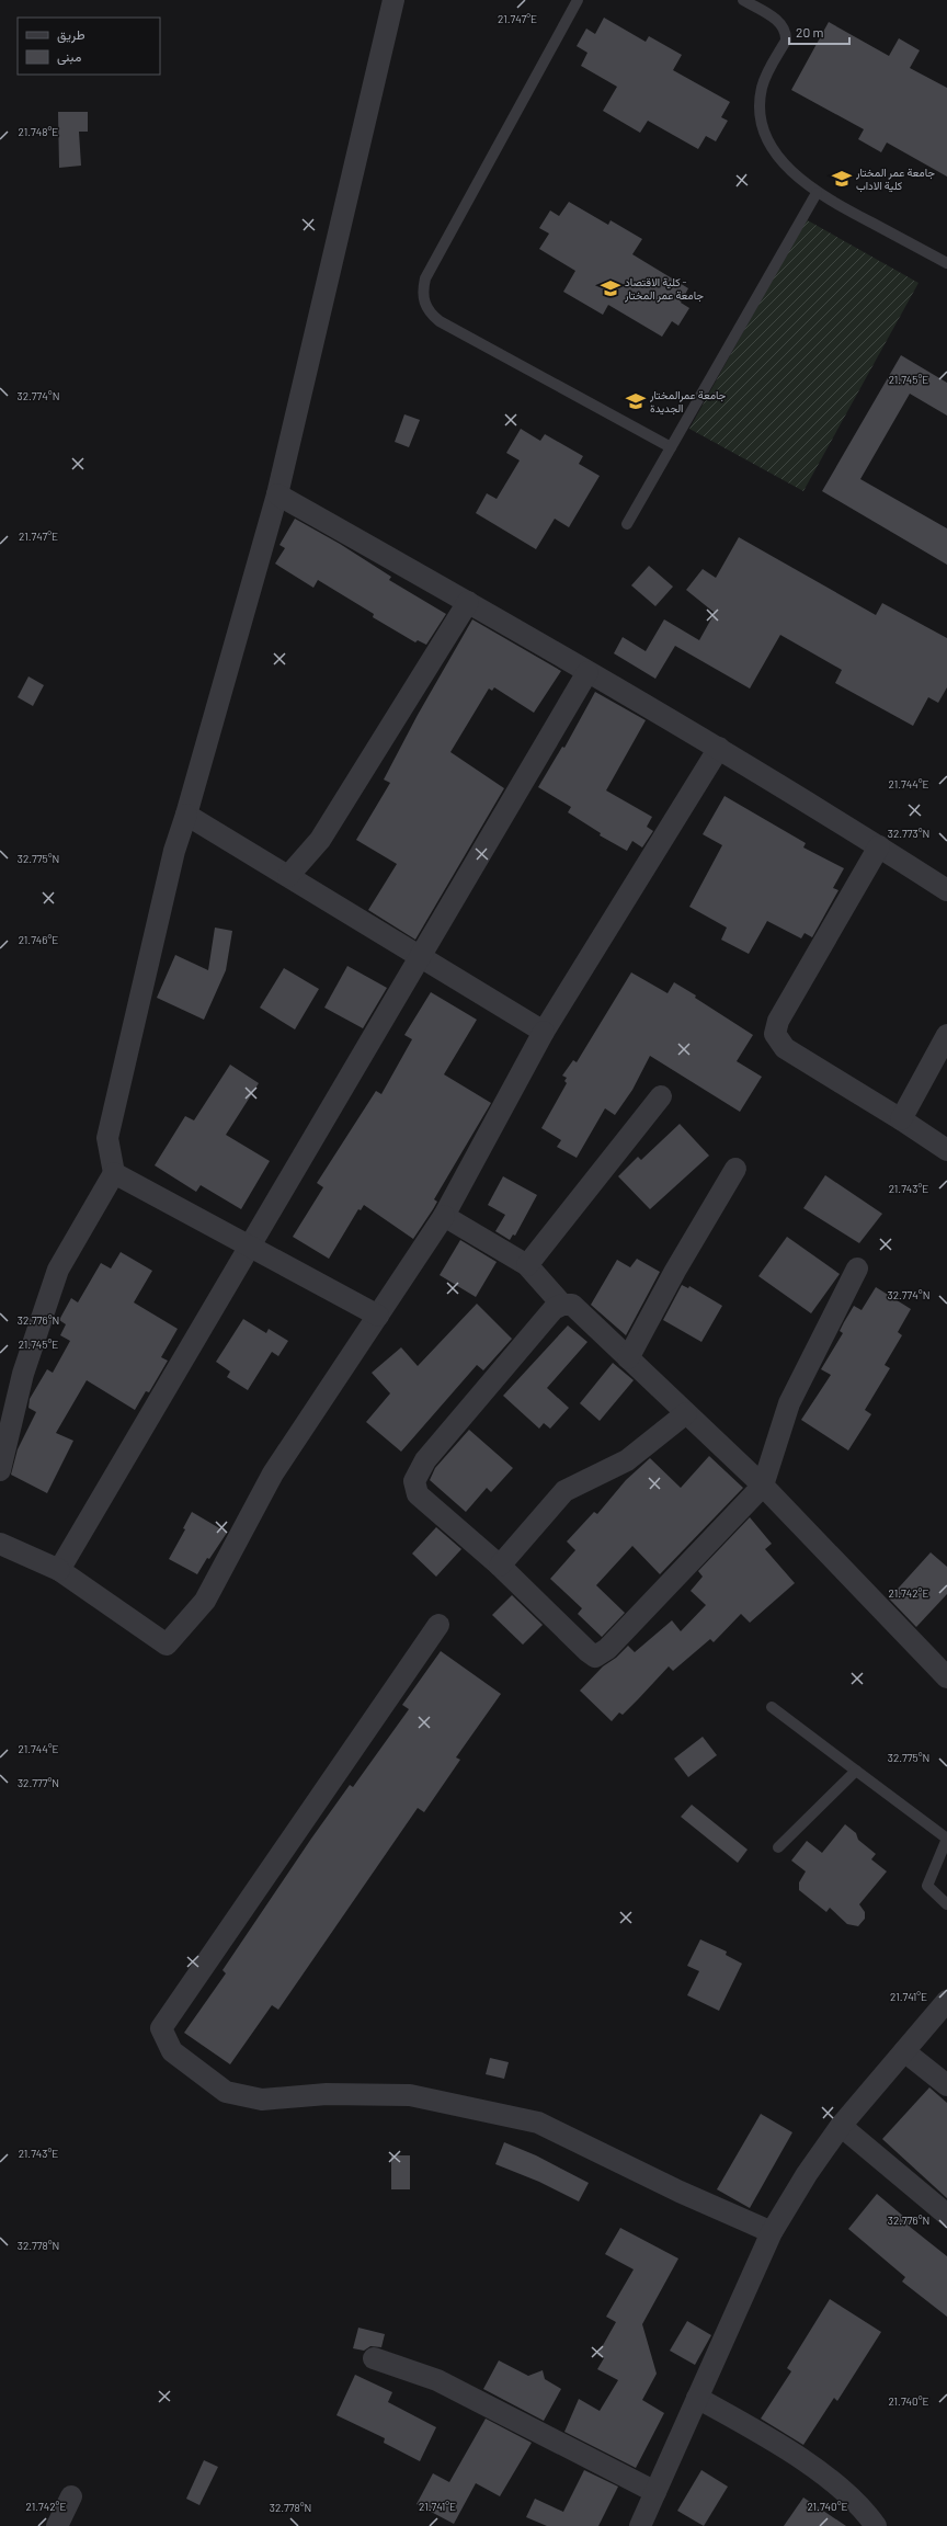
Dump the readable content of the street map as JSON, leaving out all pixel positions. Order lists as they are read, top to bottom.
{
  "places": {
    "school or university": ["جامعة عمر المختار كلية الاداب", "كلية الاقتصاد - جامعة عمر المختار", "جامعة عمرالمختار الجديدة"]
  },
  "legend": ["طريق", "مبنى"],
  "scale_bar": "20 m",
  "coordinates": [
    "21.747°E",
    "21.748°E",
    "21.745°E",
    "32.774°N",
    "21.744°E",
    "32.773°N",
    "32.775°N",
    "21.746°E",
    "21.743°E",
    "32.776°N",
    "21.742°E",
    "32.777°N",
    "21.741°E",
    "32.778°N",
    "21.740°E"
  ]
}
